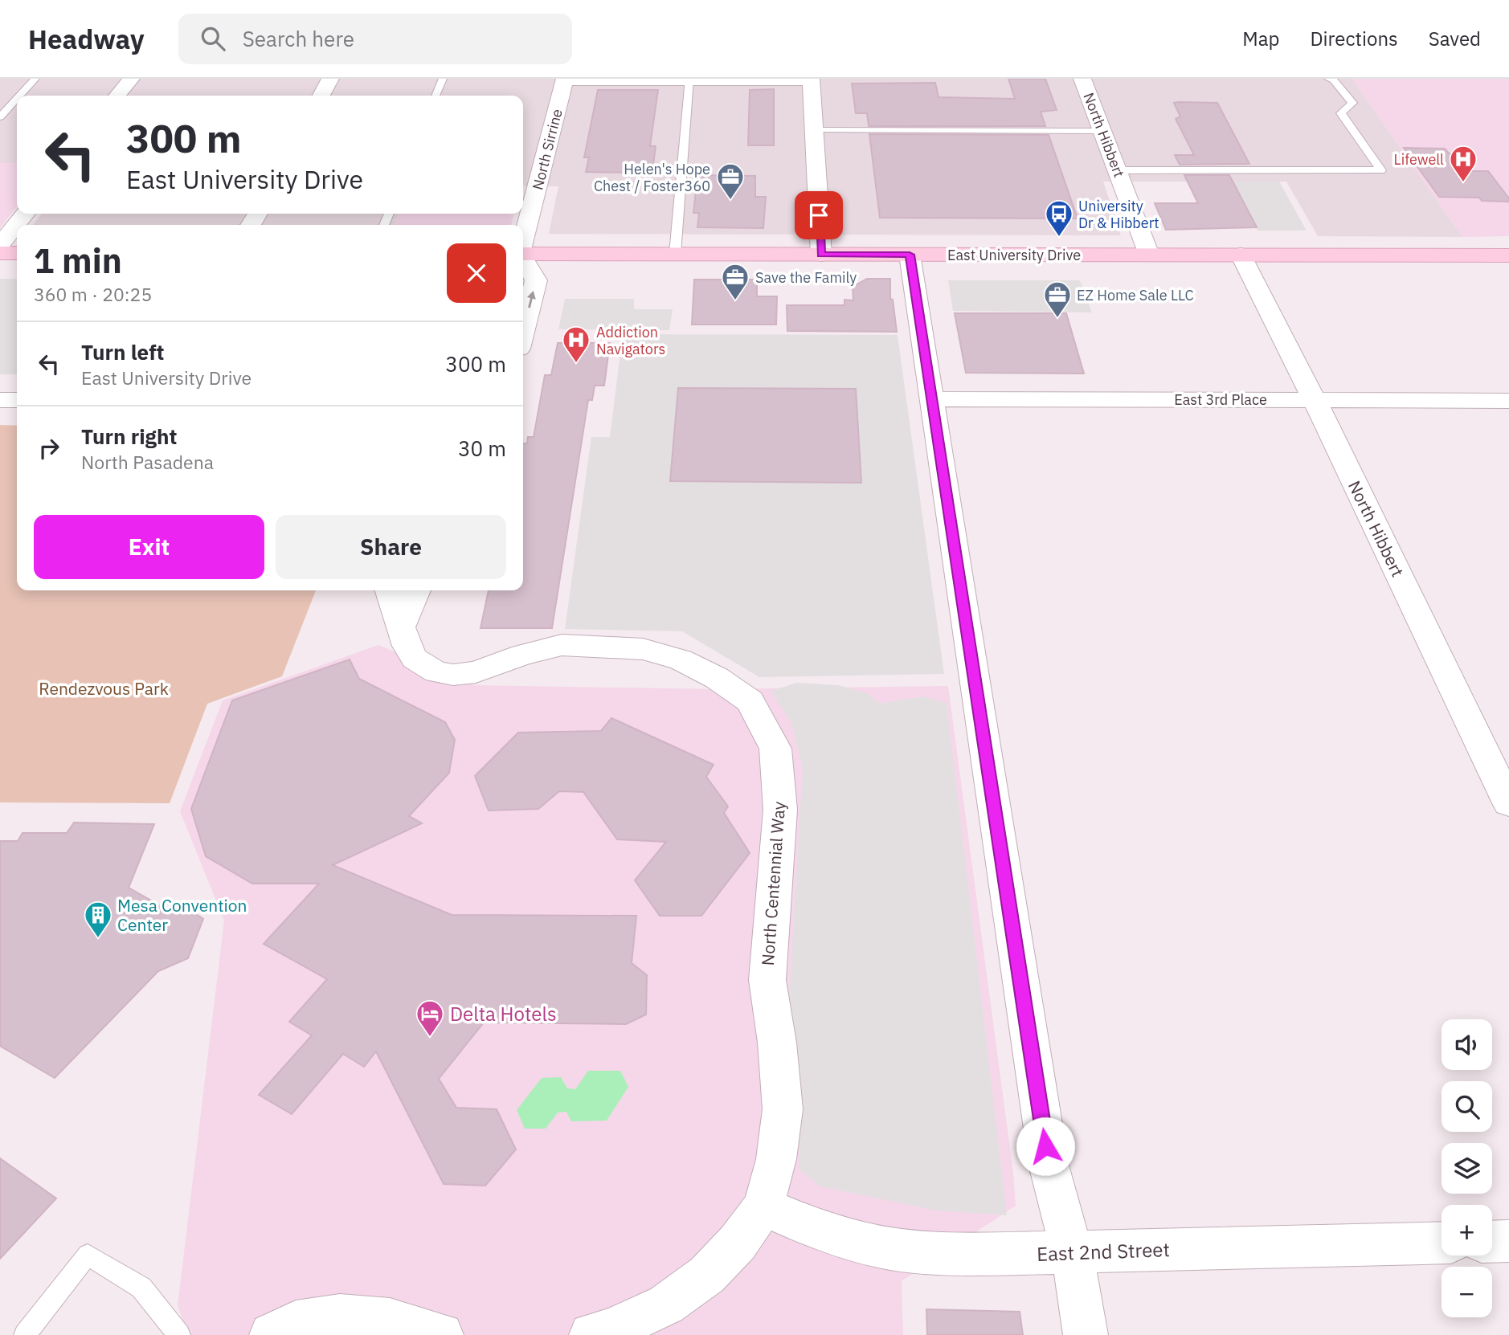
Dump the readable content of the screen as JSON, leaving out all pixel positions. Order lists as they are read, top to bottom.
{
  "streets": {
    "main road": ["East University Drive"],
    "street": [
      "North Hibbert",
      "North Sirrine",
      "East 3rd Place",
      "North Centennial Way",
      "East 2nd Street"
    ]
  },
  "crossings": [
    ["North Hibbert", "East University Drive"],
    ["North Hibbert", "East 3rd Place"],
    ["North Centennial Way", "East 2nd Street"]
  ],
  "parks": ["Rendezvous Park"],
  "places": {
    "hospital": ["Lifewell", "Addiction Navigators"],
    "office": ["Helen's Hope Chest / Foster360", "Save the Family", "EZ Home Sale LLC"],
    "bus stop": ["University Dr & Hibbert"],
    "building": ["Mesa Convention Center"],
    "hotel": ["Delta Hotels"]
  },
  "page": {
    "header": "Headway",
    "search": "Search here",
    "nav": ["Map", "Directions", "Saved"],
    "turn": ["300 m", "East University Drive"],
    "heading": ["1 min", "360 m · 20:25"],
    "list": [
      {
        "name": "Turn left",
        "note": "East University Drive",
        "value": "300 m"
      },
      {
        "name": "Turn right",
        "note": "North Pasadena",
        "value": "30 m"
      }
    ],
    "buttons": ["Exit", "Share"],
    "map_buttons": ["+", "−"]
  }
}
